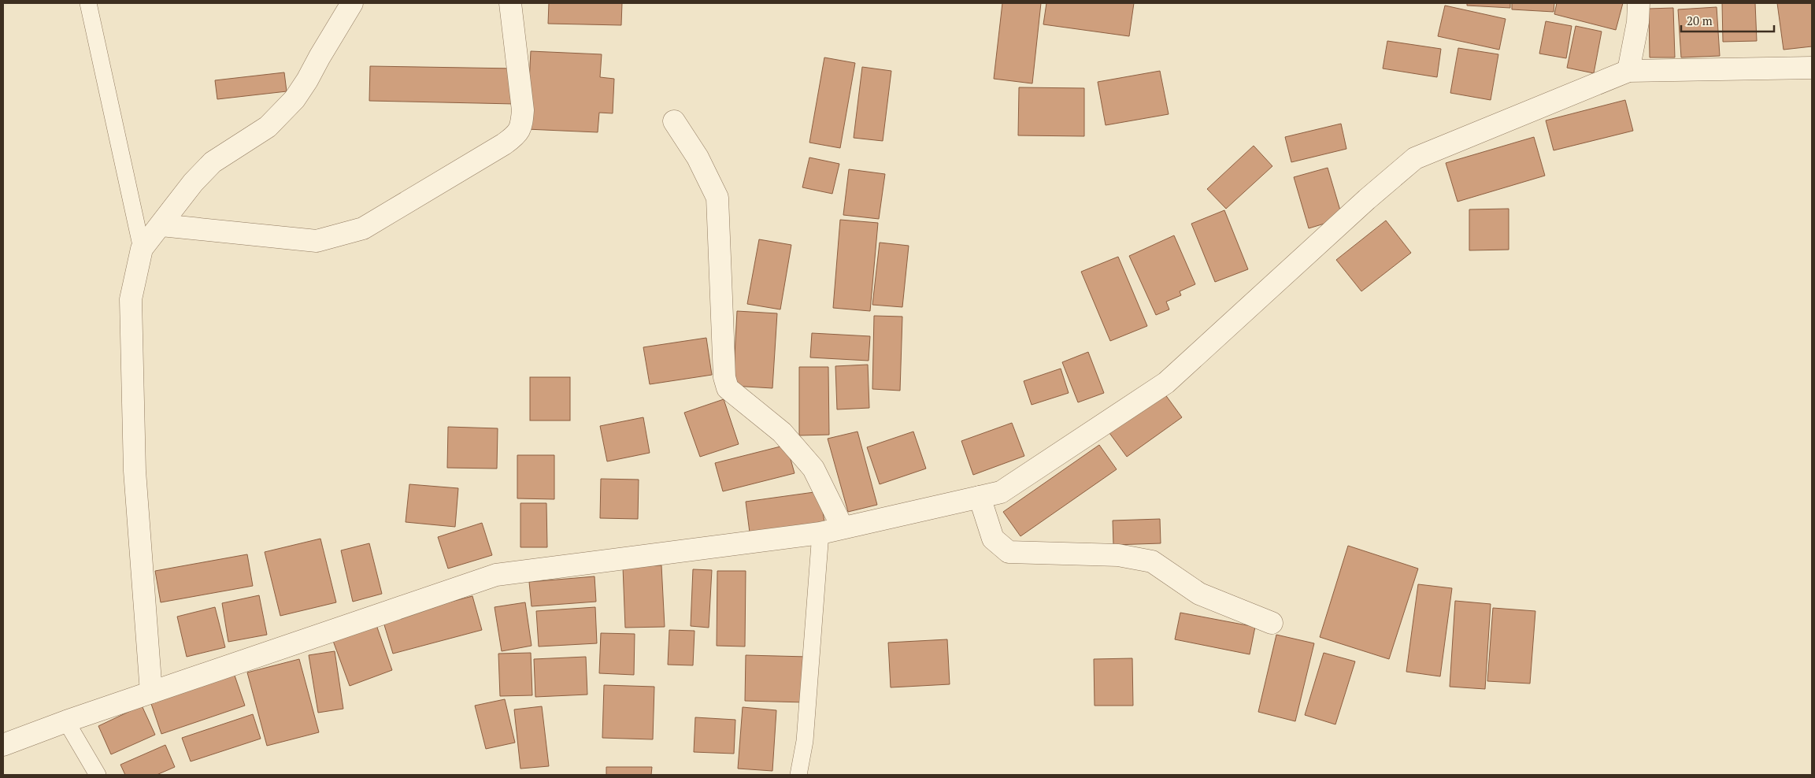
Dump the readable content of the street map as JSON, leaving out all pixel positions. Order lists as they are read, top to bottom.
{
  "scale_bar": "20 m"
}
